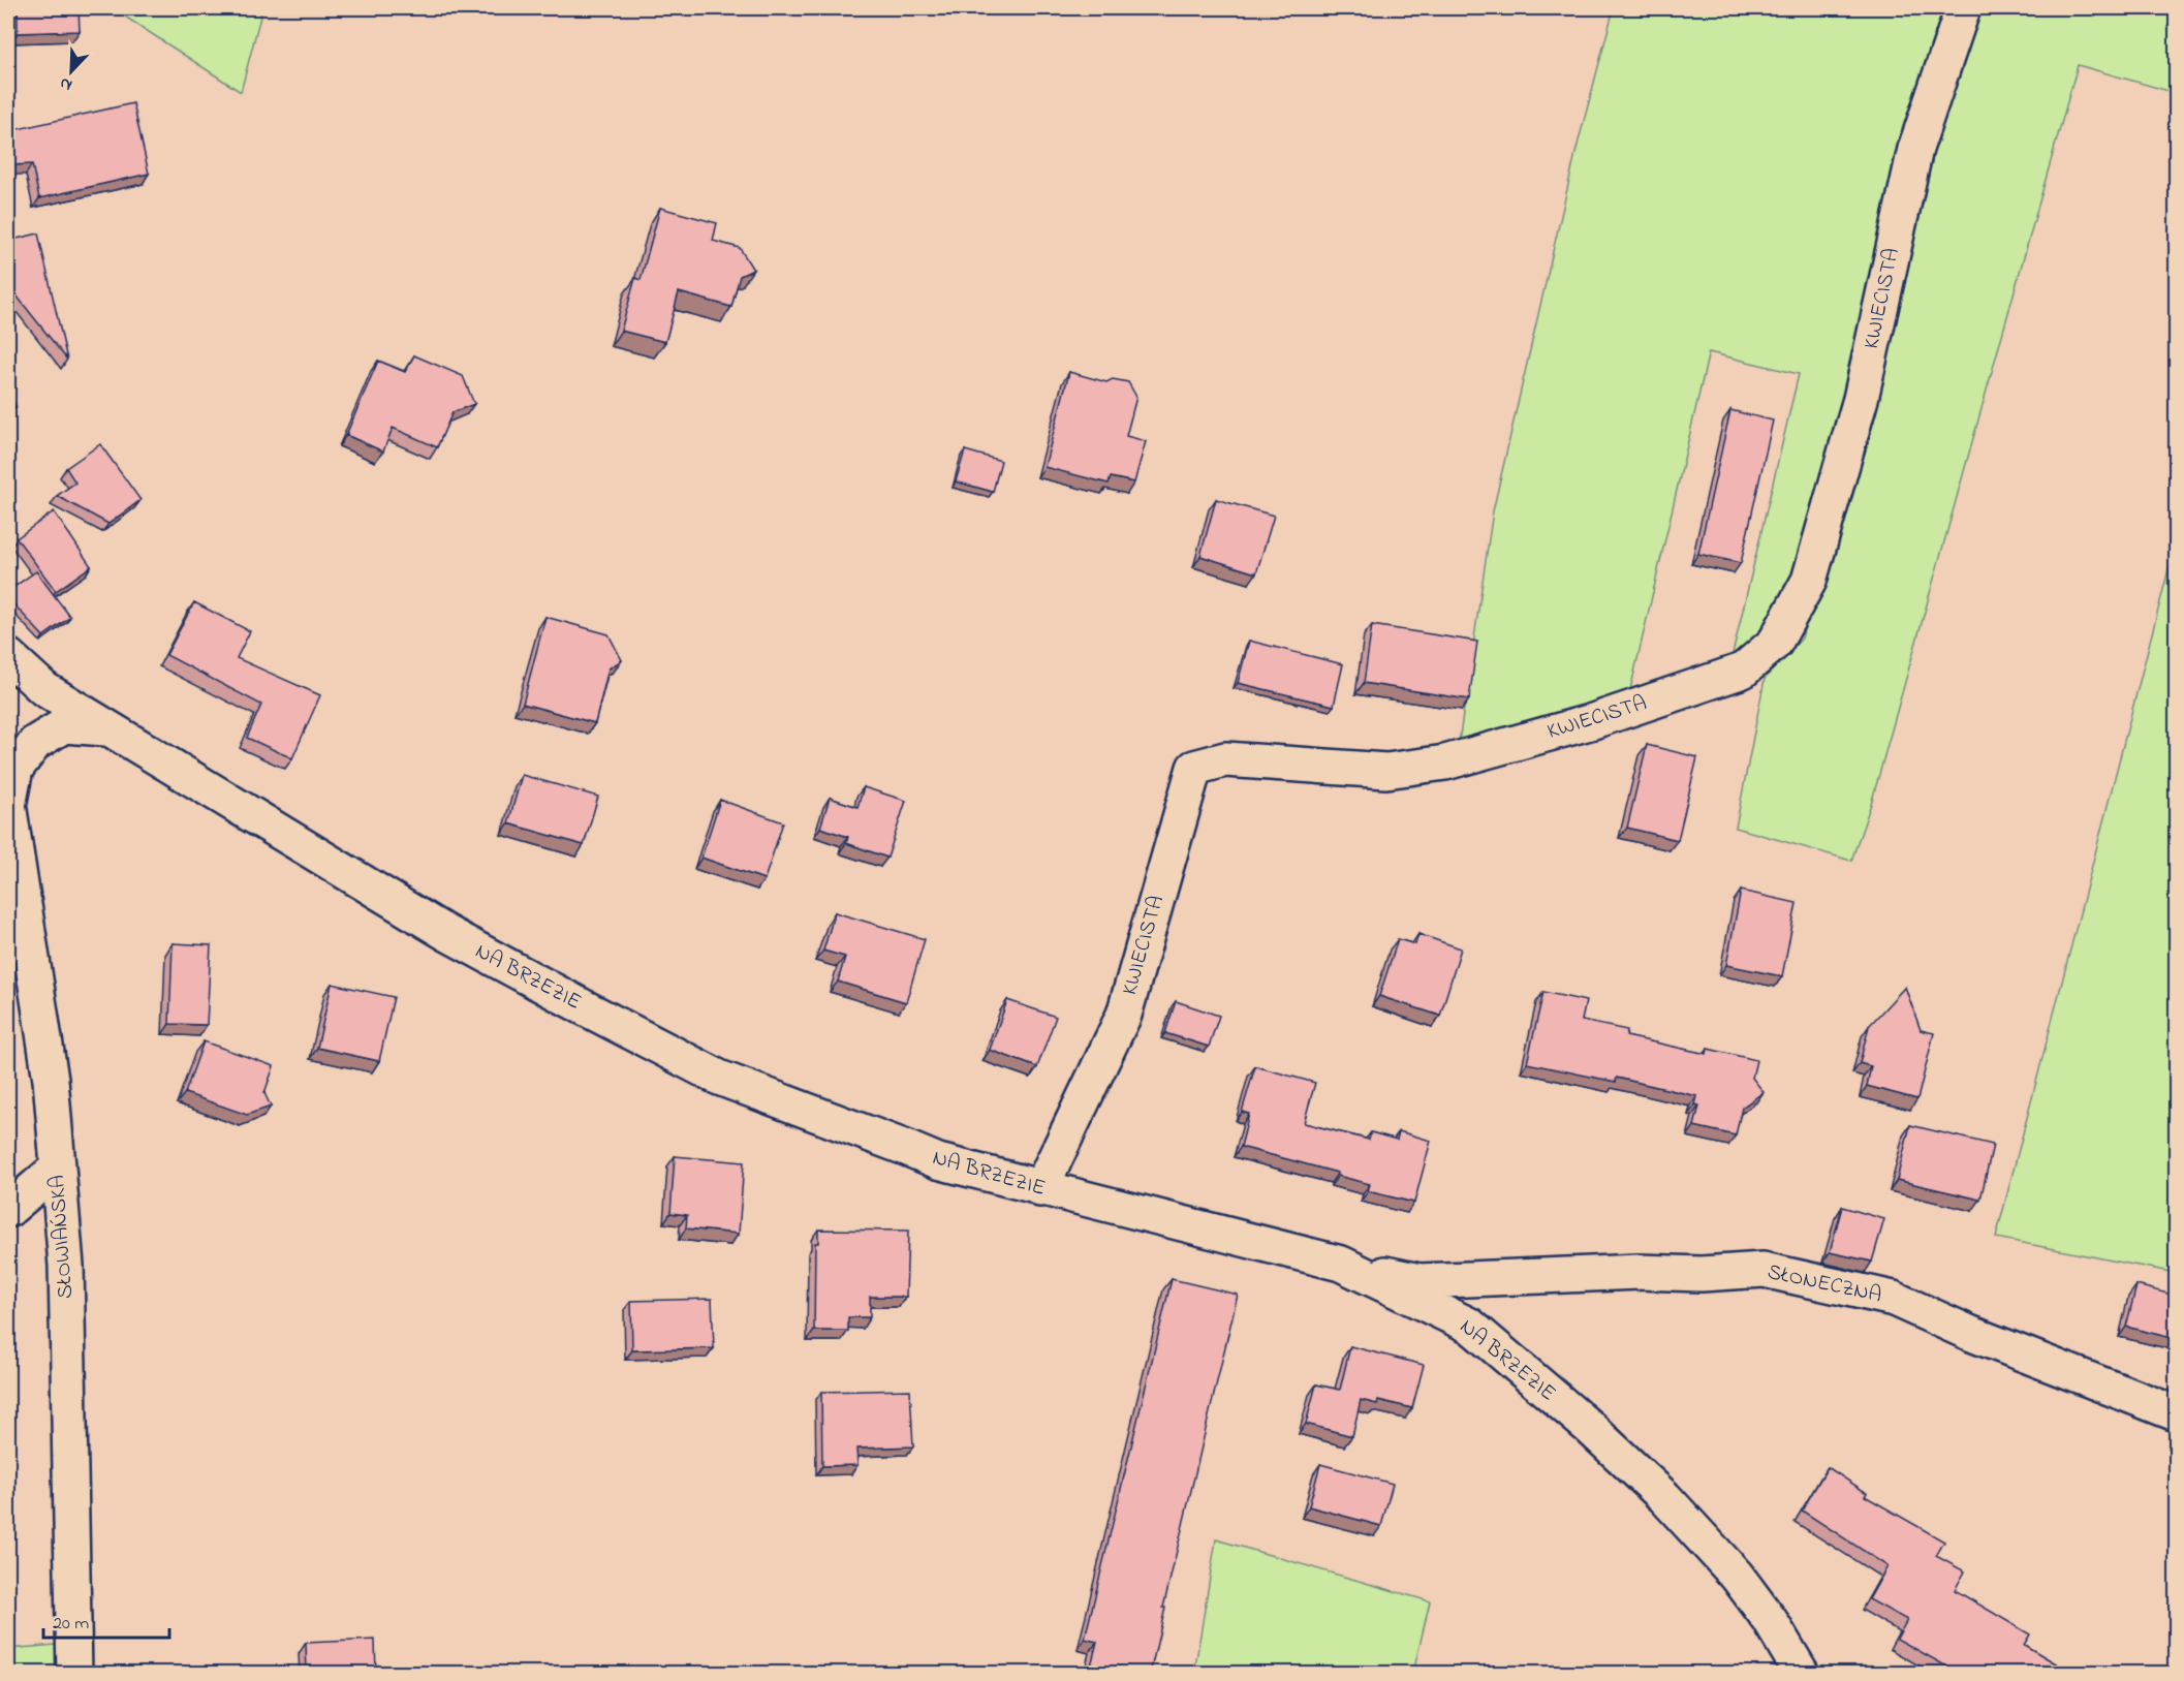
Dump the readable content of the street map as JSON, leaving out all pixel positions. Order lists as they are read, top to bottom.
{
  "streets": {
    "street": [
      "KWIECISTA",
      "NA BRZEZIE",
      "SŁOWIAŃSKA",
      "SŁONECZNA"
    ]
  },
  "crossings": [
    ["KWIECISTA", "NA BRZEZIE"],
    ["NA BRZEZIE", "SŁOWIAŃSKA"],
    ["NA BRZEZIE", "SŁONECZNA"]
  ],
  "scale_bar": "20 m",
  "north": "bottom left"
}
